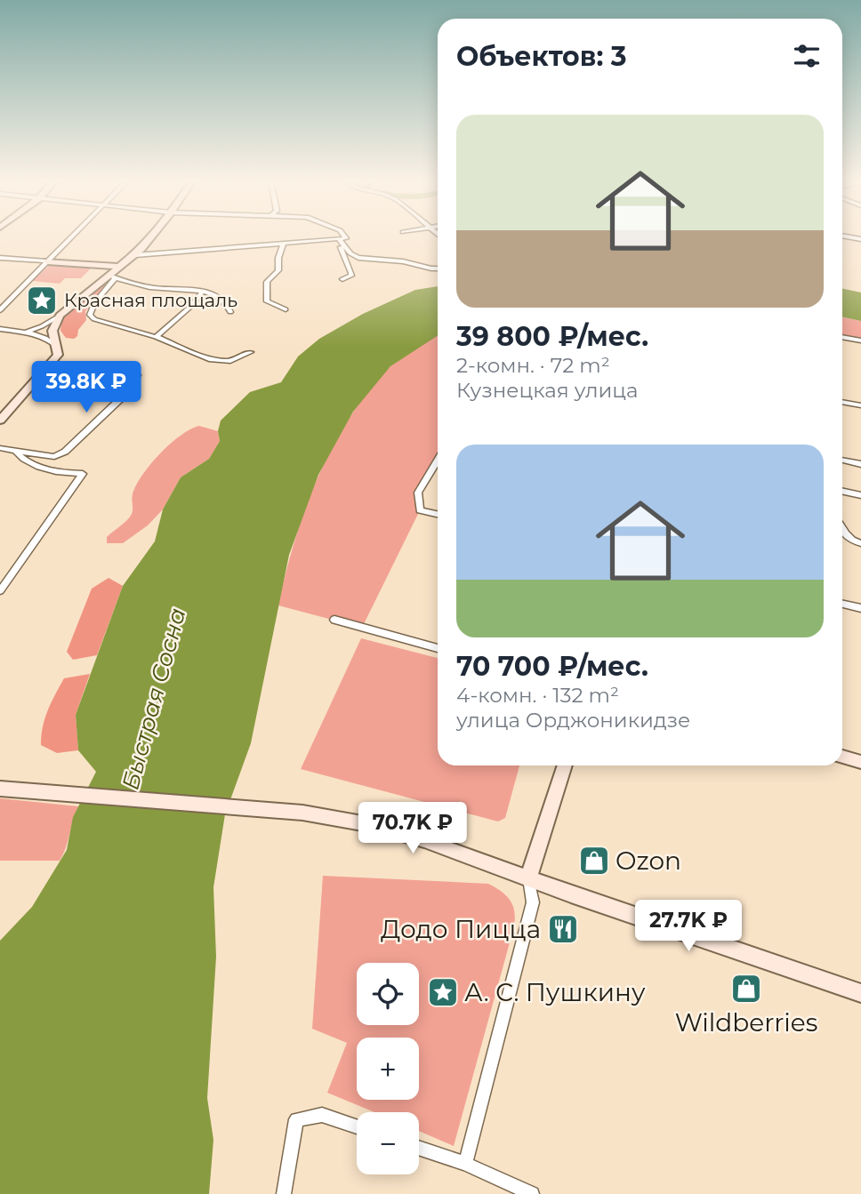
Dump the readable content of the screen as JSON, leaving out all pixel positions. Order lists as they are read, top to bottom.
{
  "water": ["Быстрая Сосна"],
  "places": {
    "place": ["Красная площаль", "А. С. Пушкину"],
    "shop": ["Ozon", "Wildberries"],
    "restaurant": ["Додо Пицца"]
  },
  "page": {
    "heading": "Объектов: 3",
    "list": [
      {
        "name": "39 800 ₽/мес.",
        "note": "2-комн. · 72 m² · Кузнецкая улица"
      },
      {
        "name": "70 700 ₽/мес.",
        "note": "4-комн. · 132 m² · улица Орджоникидзе"
      }
    ],
    "price": ["39.8K ₽", "70.7K ₽", "27.7K ₽"],
    "map_buttons": ["+", "−"]
  }
}
